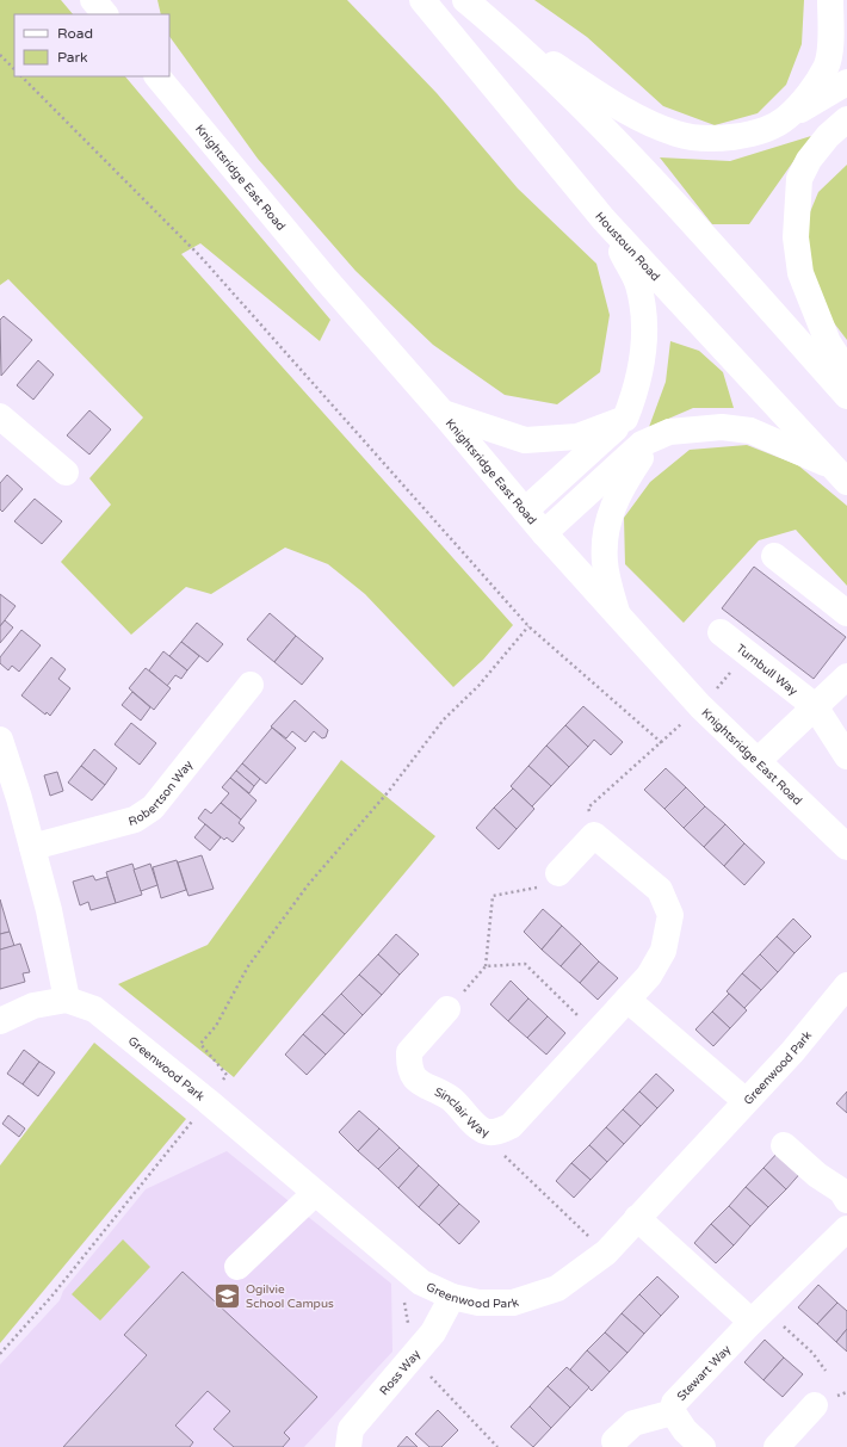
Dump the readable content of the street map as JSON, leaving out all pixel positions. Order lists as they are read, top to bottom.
{
  "streets": {
    "street": [
      "Knightsridge East Road",
      "Houstoun Road",
      "Turnbull Way",
      "Robertson Way",
      "Greenwood Park",
      "Sinclair Way",
      "Stewart Way",
      "Ross Way"
    ]
  },
  "crossings": [
    ["Greenwood Park", "Ross Way"]
  ],
  "places": {
    "school or university": ["Ogilvie School Campus"]
  },
  "legend": ["Road", "Park"]
}
